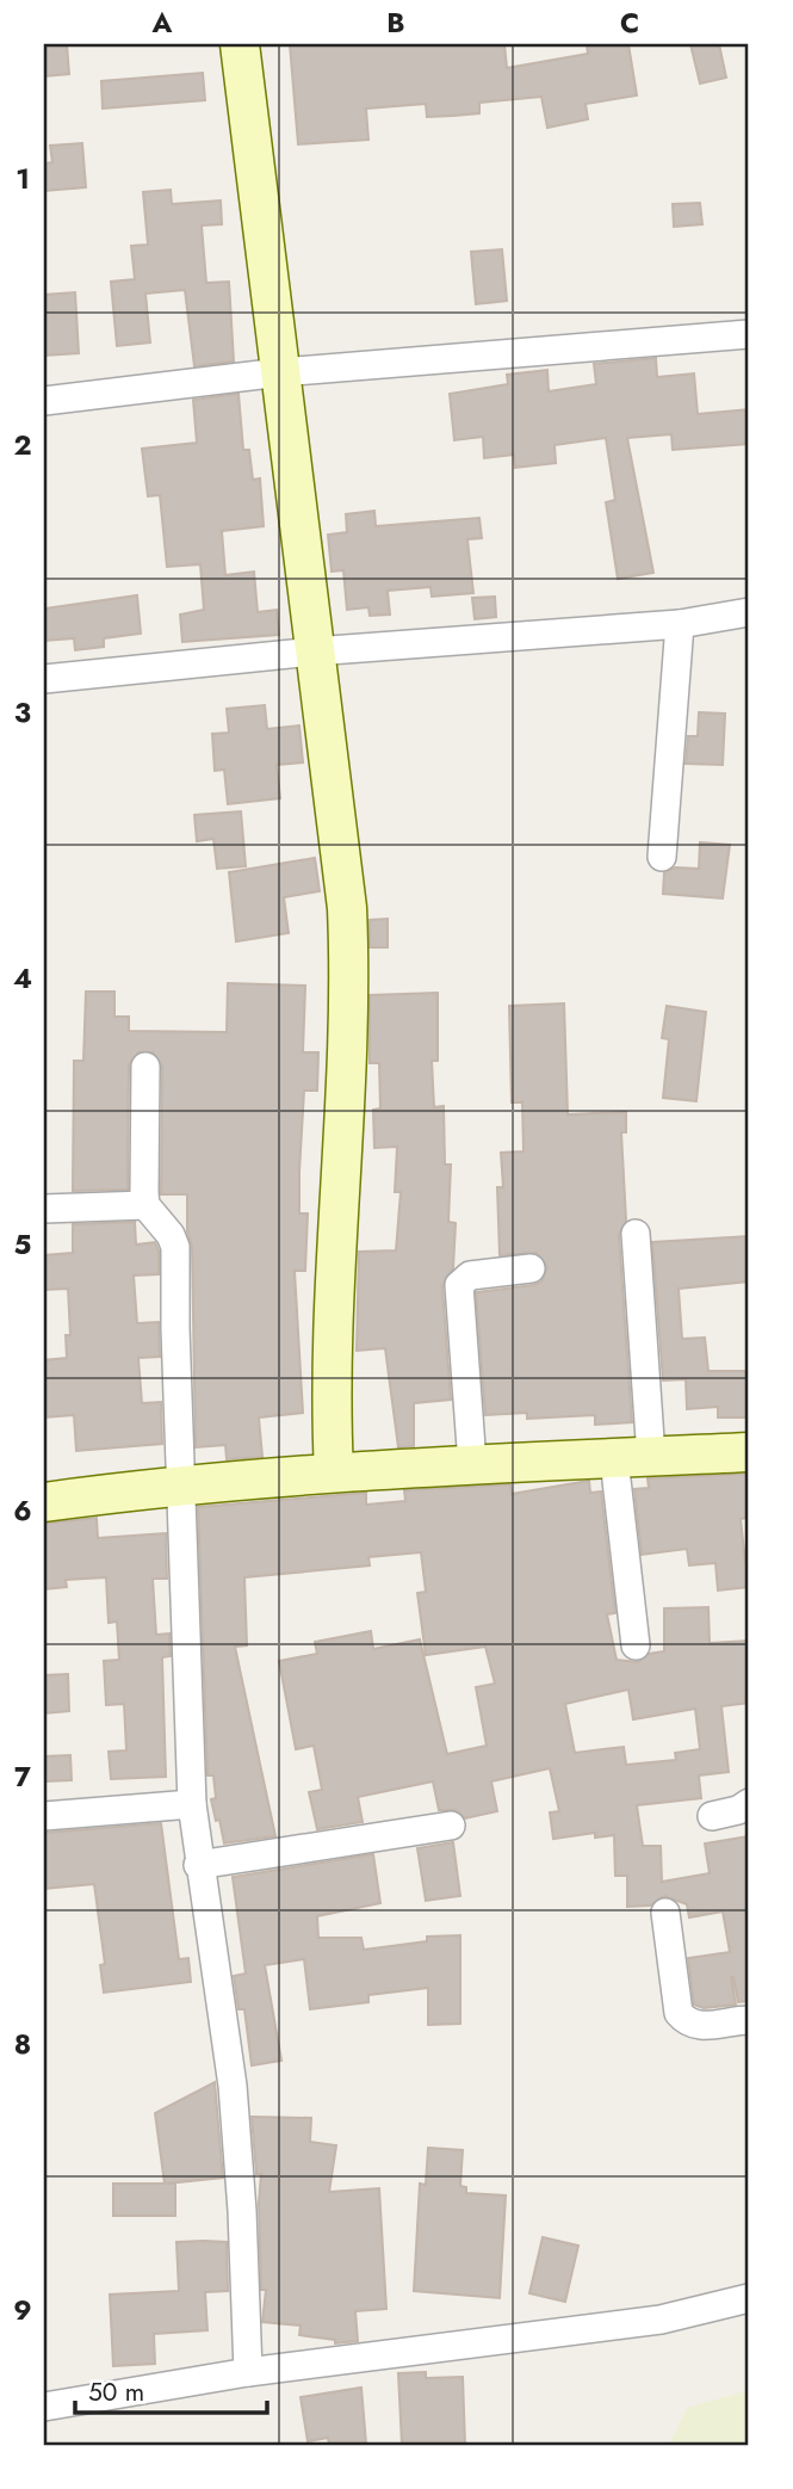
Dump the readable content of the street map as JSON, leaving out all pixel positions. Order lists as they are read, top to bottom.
{
  "scale_bar": "50 m",
  "grid": {
    "columns": ["A", "B", "C"],
    "rows": [
      "1",
      "2",
      "3",
      "4",
      "5",
      "6",
      "7",
      "8",
      "9"
    ]
  }
}
